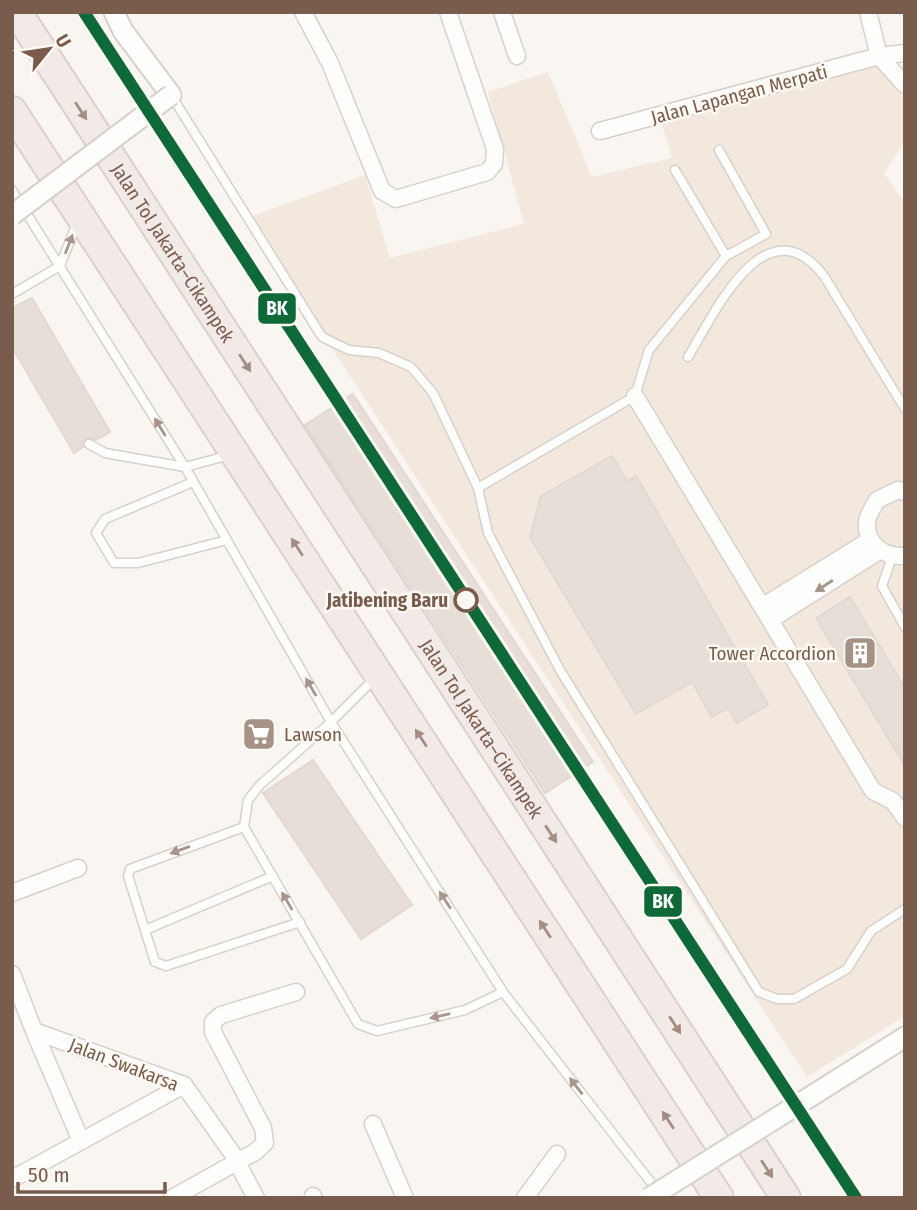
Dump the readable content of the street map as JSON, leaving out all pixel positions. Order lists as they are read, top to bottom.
{
  "streets": {
    "highway": ["Jalan Tol Jakarta–Cikampek"],
    "street": ["Jalan Lapangan Merpati", "Jalan Swakarsa"]
  },
  "places": {
    "other": ["Jatibening Baru"],
    "building": ["Tower Accordion"],
    "supermarket": ["Lawson"]
  },
  "lines": ["transit line BK"],
  "scale_bar": "50 m",
  "north": "top right"
}
